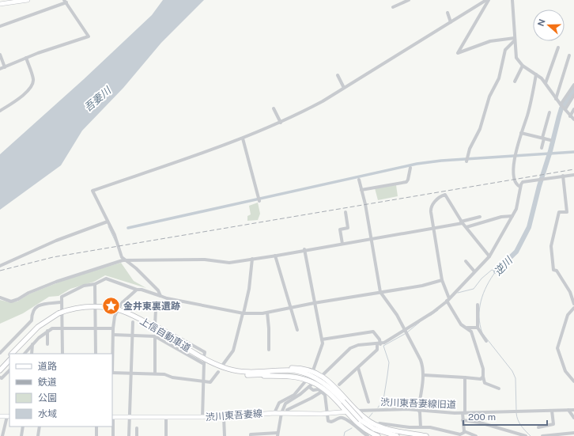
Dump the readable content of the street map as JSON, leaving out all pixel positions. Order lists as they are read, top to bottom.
{
  "streets": {
    "highway": ["上信自動車道"],
    "main road": ["渋川東吾妻線"],
    "street": ["渋川東吾妻線旧道"]
  },
  "crossings": [
    ["渋川東吾妻線旧道", "渋川東吾妻線"]
  ],
  "water": ["吾妻川", "逆川"],
  "places": {
    "place": ["金井東裏遺跡"]
  },
  "legend": [
    "道路",
    "鉄道",
    "公園",
    "水域"
  ],
  "scale_bar": "200 m",
  "north": "left"
}
